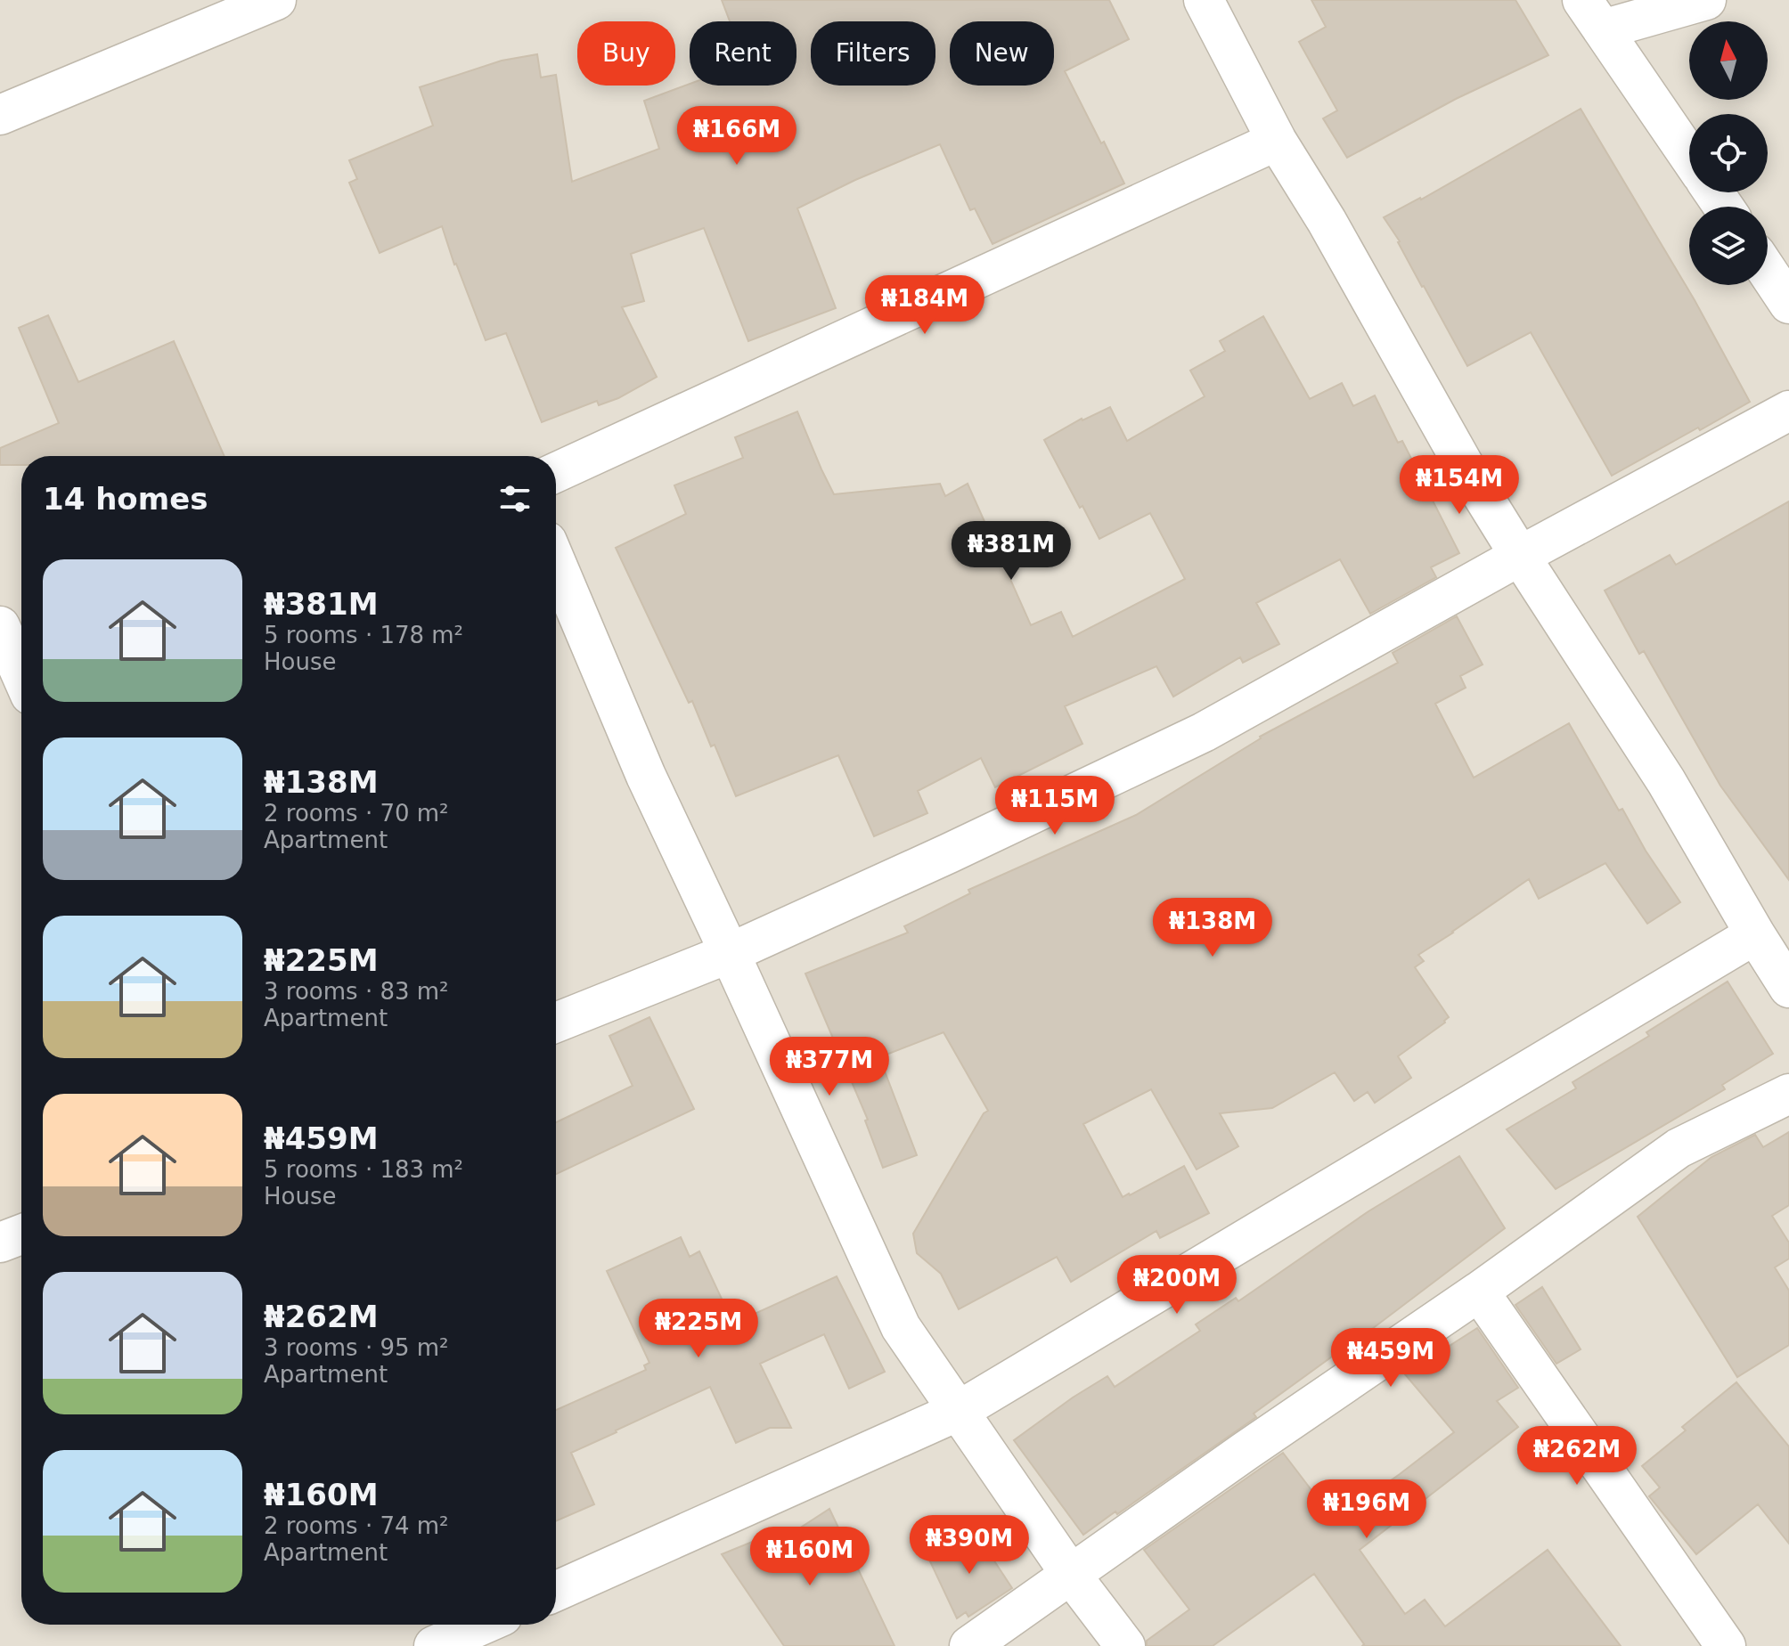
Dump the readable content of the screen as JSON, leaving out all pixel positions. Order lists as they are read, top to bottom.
{
  "north": "top",
  "page": {
    "chip": [
      "Buy",
      "Rent",
      "Filters",
      "New"
    ],
    "price": [
      "₦166M",
      "₦184M",
      "₦154M",
      "₦381M",
      "₦115M",
      "₦138M",
      "₦377M",
      "₦200M",
      "₦225M",
      "₦459M",
      "₦262M",
      "₦196M",
      "₦390M",
      "₦160M"
    ],
    "heading": "14 homes",
    "list": [
      {
        "name": "₦381M",
        "note": "5 rooms · 178 m² · House"
      },
      {
        "name": "₦138M",
        "note": "2 rooms · 70 m² · Apartment"
      },
      {
        "name": "₦225M",
        "note": "3 rooms · 83 m² · Apartment"
      },
      {
        "name": "₦459M",
        "note": "5 rooms · 183 m² · House"
      },
      {
        "name": "₦262M",
        "note": "3 rooms · 95 m² · Apartment"
      },
      {
        "name": "₦160M",
        "note": "2 rooms · 74 m² · Apartment"
      }
    ]
  }
}
